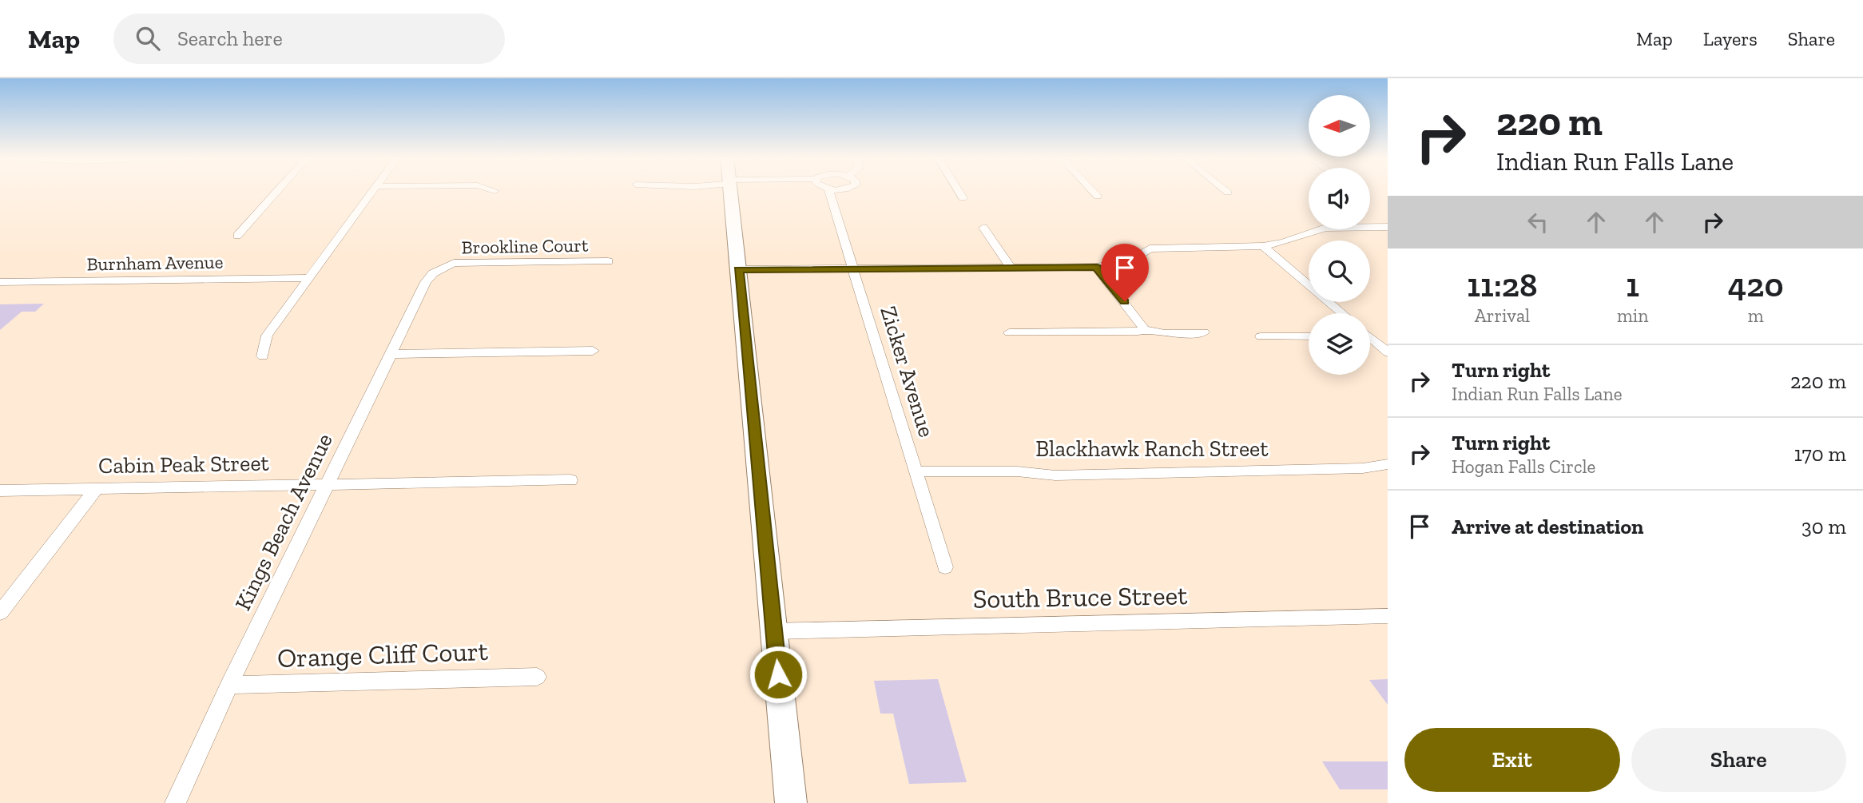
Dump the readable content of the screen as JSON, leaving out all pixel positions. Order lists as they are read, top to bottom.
{
  "streets": {
    "street": [
      "Brookline Court",
      "Burnham Avenue",
      "Zicker Avenue",
      "Blackhawk Ranch Street",
      "Cabin Peak Street",
      "Kings Beach Avenue",
      "South Bruce Street",
      "Orange Cliff Court"
    ]
  },
  "crossings": [
    ["Brookline Court", "Kings Beach Avenue"],
    ["Zicker Avenue", "Blackhawk Ranch Street"],
    ["Cabin Peak Street", "Kings Beach Avenue"],
    ["Kings Beach Avenue", "Orange Cliff Court"]
  ],
  "north": "left",
  "page": {
    "header": "Map",
    "search": "Search here",
    "nav": ["Map", "Layers", "Share"],
    "turn": ["220 m", "Indian Run Falls Lane"],
    "eta": [
      "11:28",
      "Arrival",
      "1",
      "min",
      "420",
      "m"
    ],
    "list": [
      {
        "name": "Turn right",
        "note": "Indian Run Falls Lane",
        "value": "220 m"
      },
      {
        "name": "Turn right",
        "note": "Hogan Falls Circle",
        "value": "170 m"
      },
      {
        "name": "Arrive at destination",
        "value": "30 m"
      }
    ],
    "buttons": ["Exit", "Share"]
  }
}
